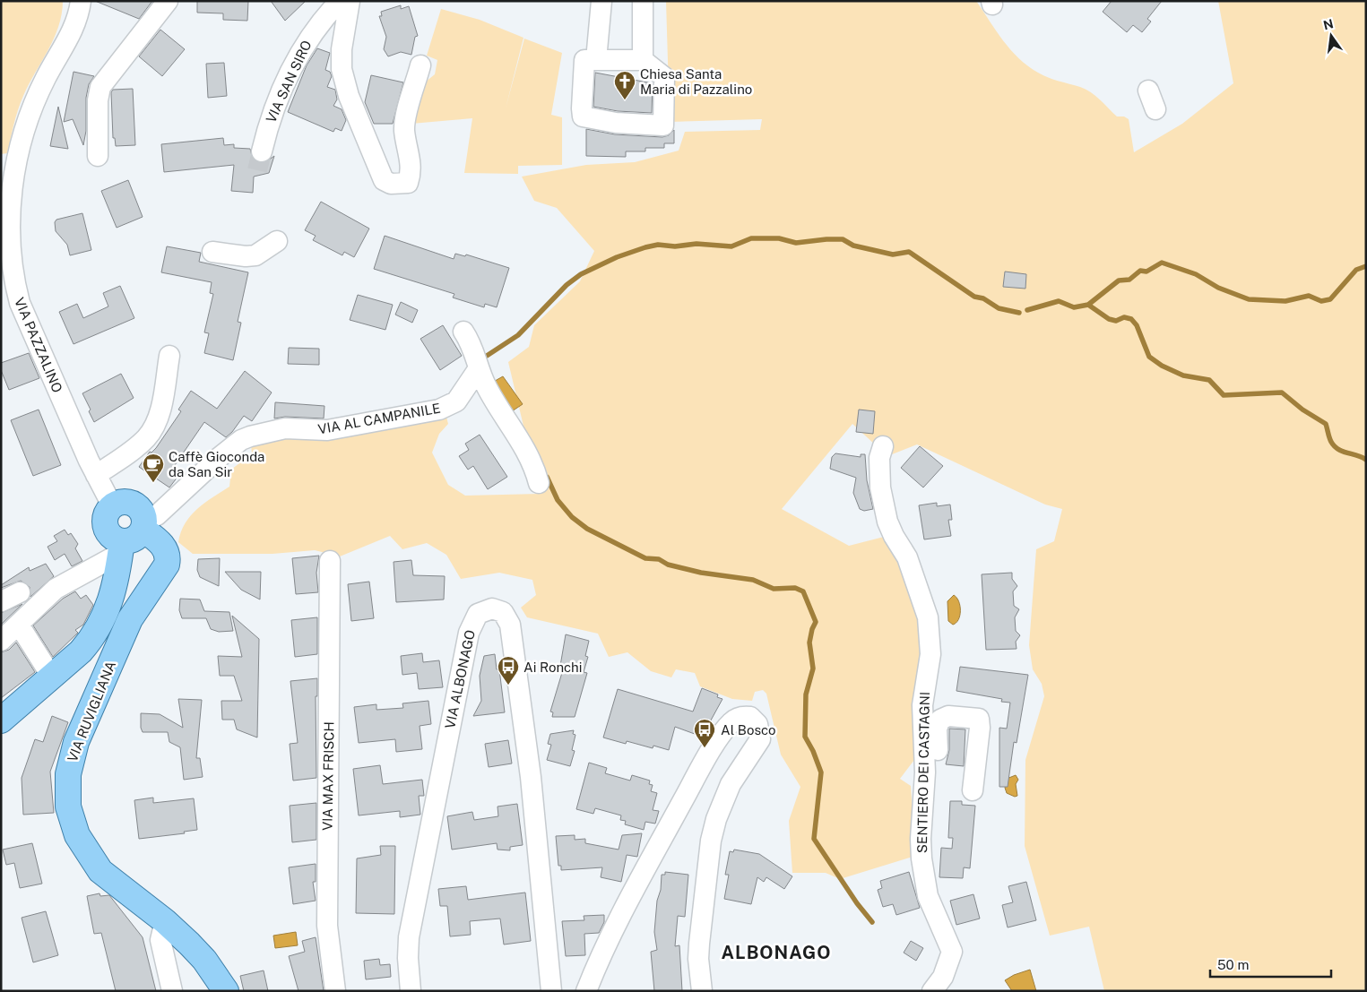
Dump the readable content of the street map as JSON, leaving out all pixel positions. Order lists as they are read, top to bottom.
{
  "streets": {
    "main road": ["VIA RUVIGLIANA"],
    "street": [
      "VIA SAN SIRO",
      "VIA PAZZALINO",
      "VIA AL CAMPANILE",
      "VIA ALBONAGO",
      "SENTIERO DEI CASTAGNI",
      "VIA MAX FRISCH"
    ]
  },
  "crossings": [
    ["VIA PAZZALINO", "VIA AL CAMPANILE"],
    ["VIA PAZZALINO", "VIA RUVIGLIANA"],
    ["VIA AL CAMPANILE", "VIA RUVIGLIANA"]
  ],
  "districts": ["ALBONAGO"],
  "places": {
    "church": ["Chiesa Santa Maria di Pazzalino"],
    "cafe": ["Caffè Gioconda da San Sir"],
    "bus stop": ["Ai Ronchi", "Al Bosco"]
  },
  "scale_bar": "50 m",
  "north": "top"
}
